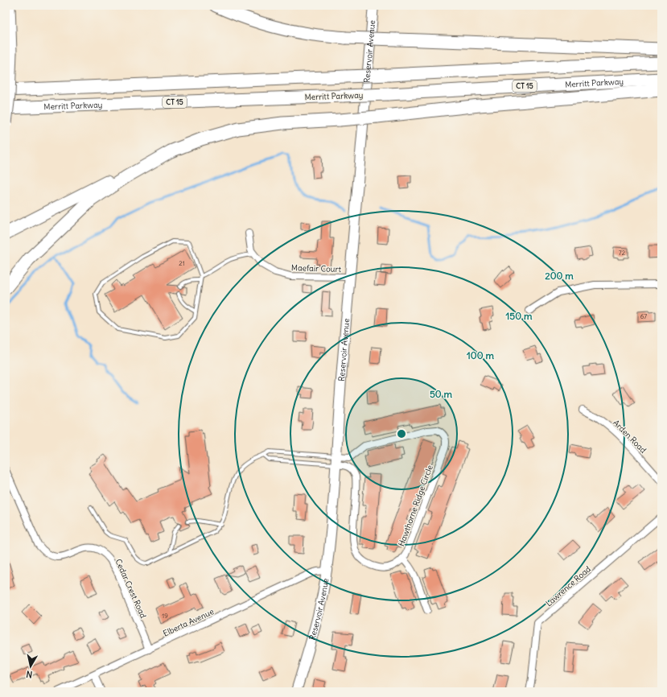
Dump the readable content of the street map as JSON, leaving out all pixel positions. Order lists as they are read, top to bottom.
{
  "streets": {
    "highway": ["Merritt Parkway", "CT 15"],
    "main road": ["Reservoir Avenue"],
    "street": [
      "Maefair Court",
      "Arden Road",
      "Hawthorne Ridge Circle",
      "Lawrence Road",
      "Cedar Crest Road",
      "Elberta Avenue"
    ]
  },
  "crossings": [
    ["Reservoir Avenue", "Maefair Court"],
    ["Reservoir Avenue", "Hawthorne Ridge Circle"],
    ["Reservoir Avenue", "Elberta Avenue"],
    ["Cedar Crest Road", "Elberta Avenue"]
  ],
  "house_numbers": [
    "72",
    "21",
    "67",
    "19"
  ],
  "north": "bottom",
  "rings": [
    "200 m",
    "150 m",
    "100 m",
    "50 m"
  ]
}
